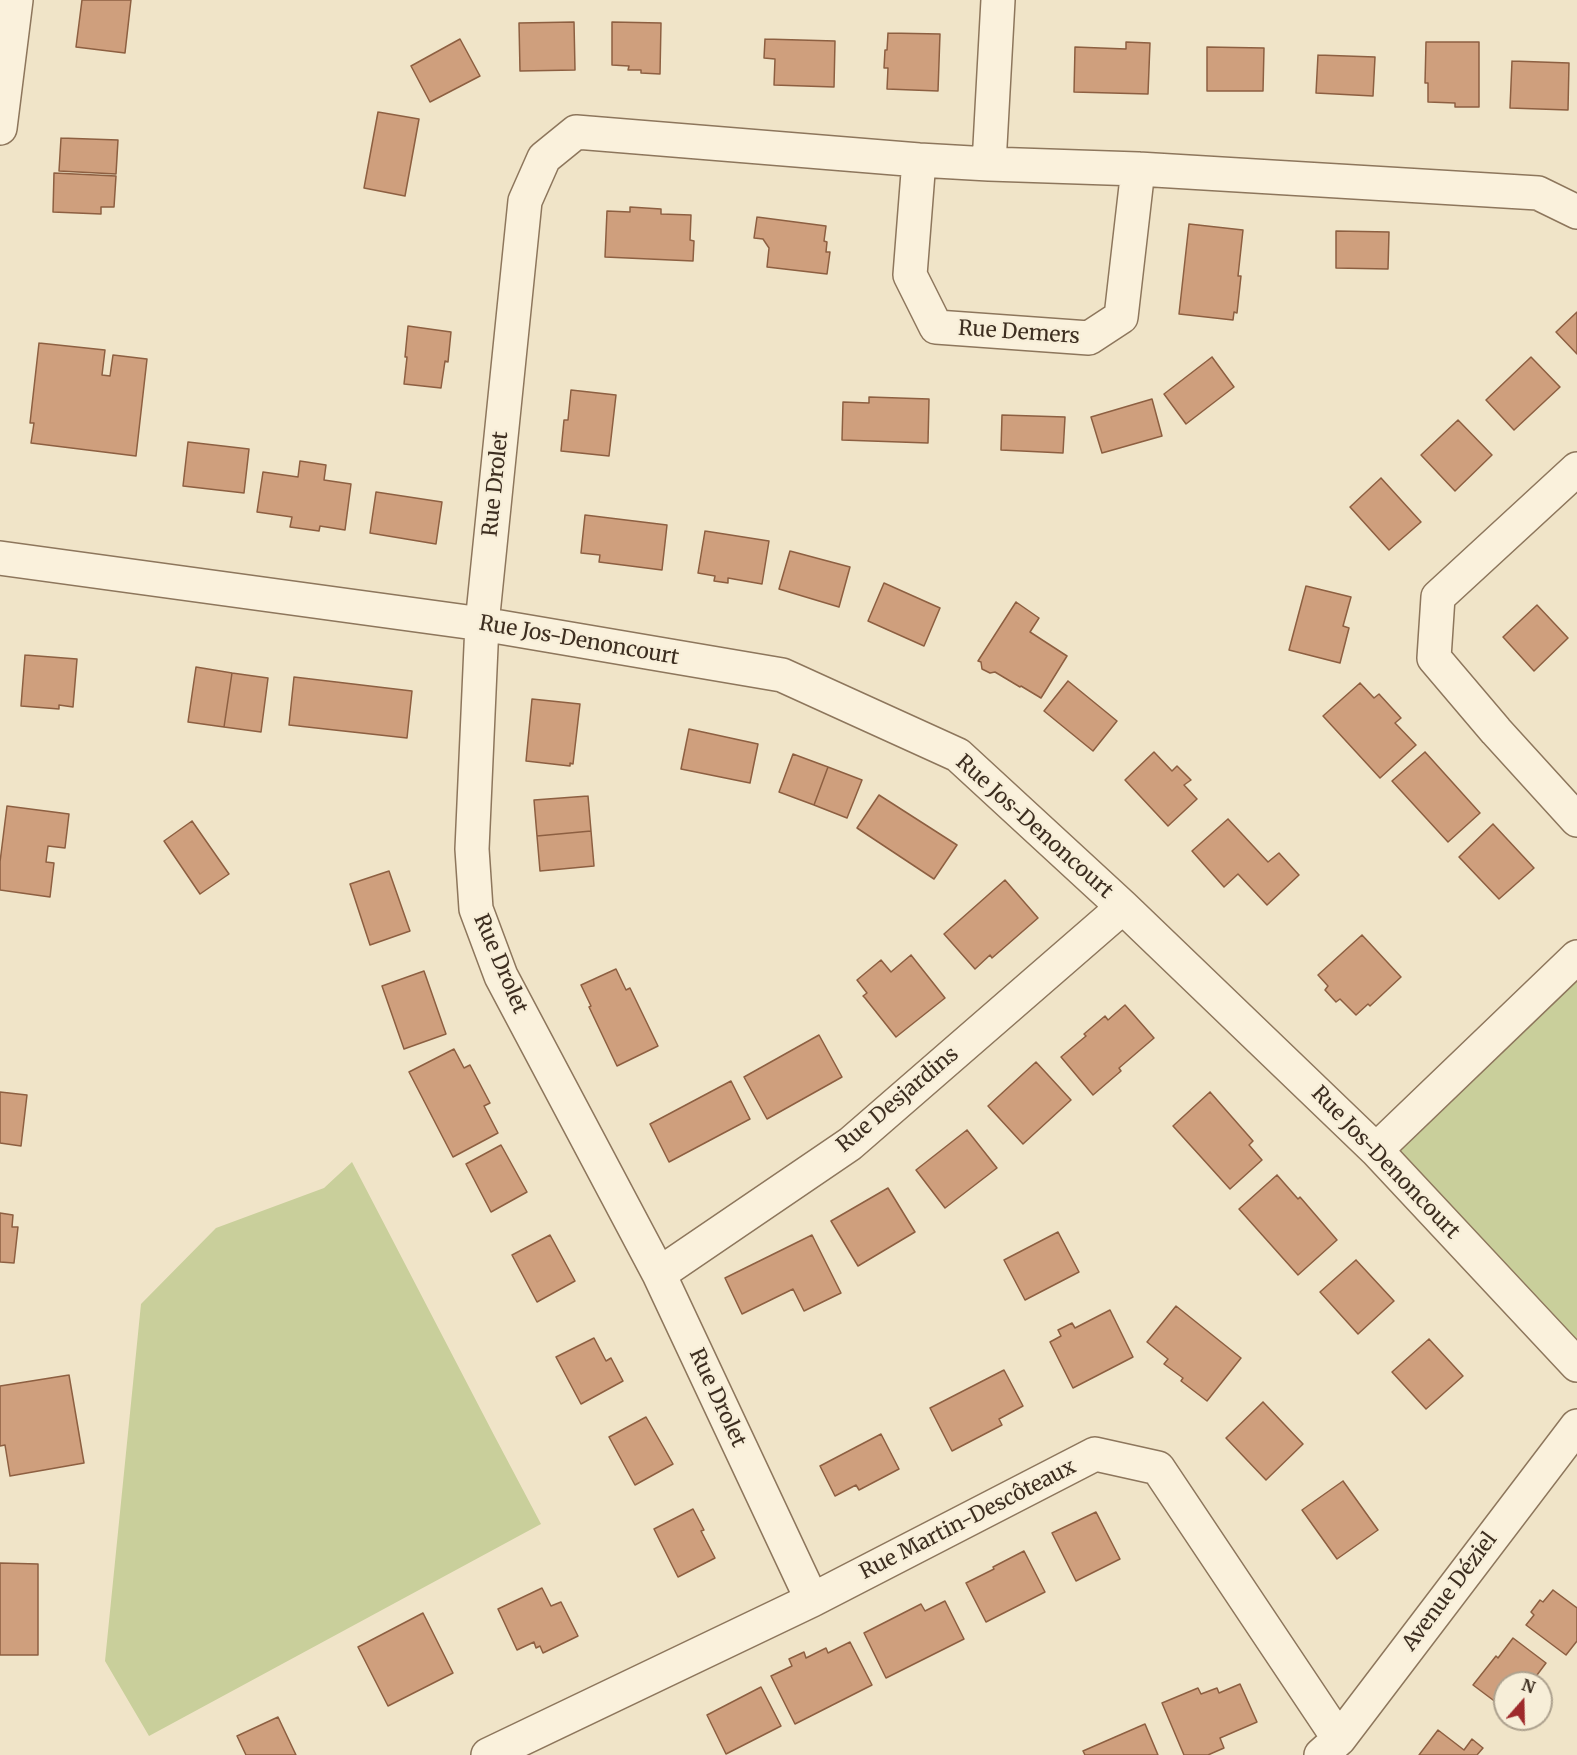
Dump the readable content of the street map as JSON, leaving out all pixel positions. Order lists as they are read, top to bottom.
{
  "streets": {
    "street": [
      "Rue Demers",
      "Rue Drolet",
      "Rue Jos-Denoncourt",
      "Rue Desjardins",
      "Rue Martin-Descôteaux",
      "Avenue Déziel"
    ]
  },
  "crossings": [
    ["Rue Demers", "Rue Drolet"],
    ["Rue Drolet", "Rue Jos-Denoncourt"],
    ["Rue Drolet", "Rue Desjardins"],
    ["Rue Drolet", "Rue Martin-Descôteaux"],
    ["Rue Jos-Denoncourt", "Rue Desjardins"],
    ["Rue Martin-Descôteaux", "Avenue Déziel"]
  ],
  "north": "top"
}
